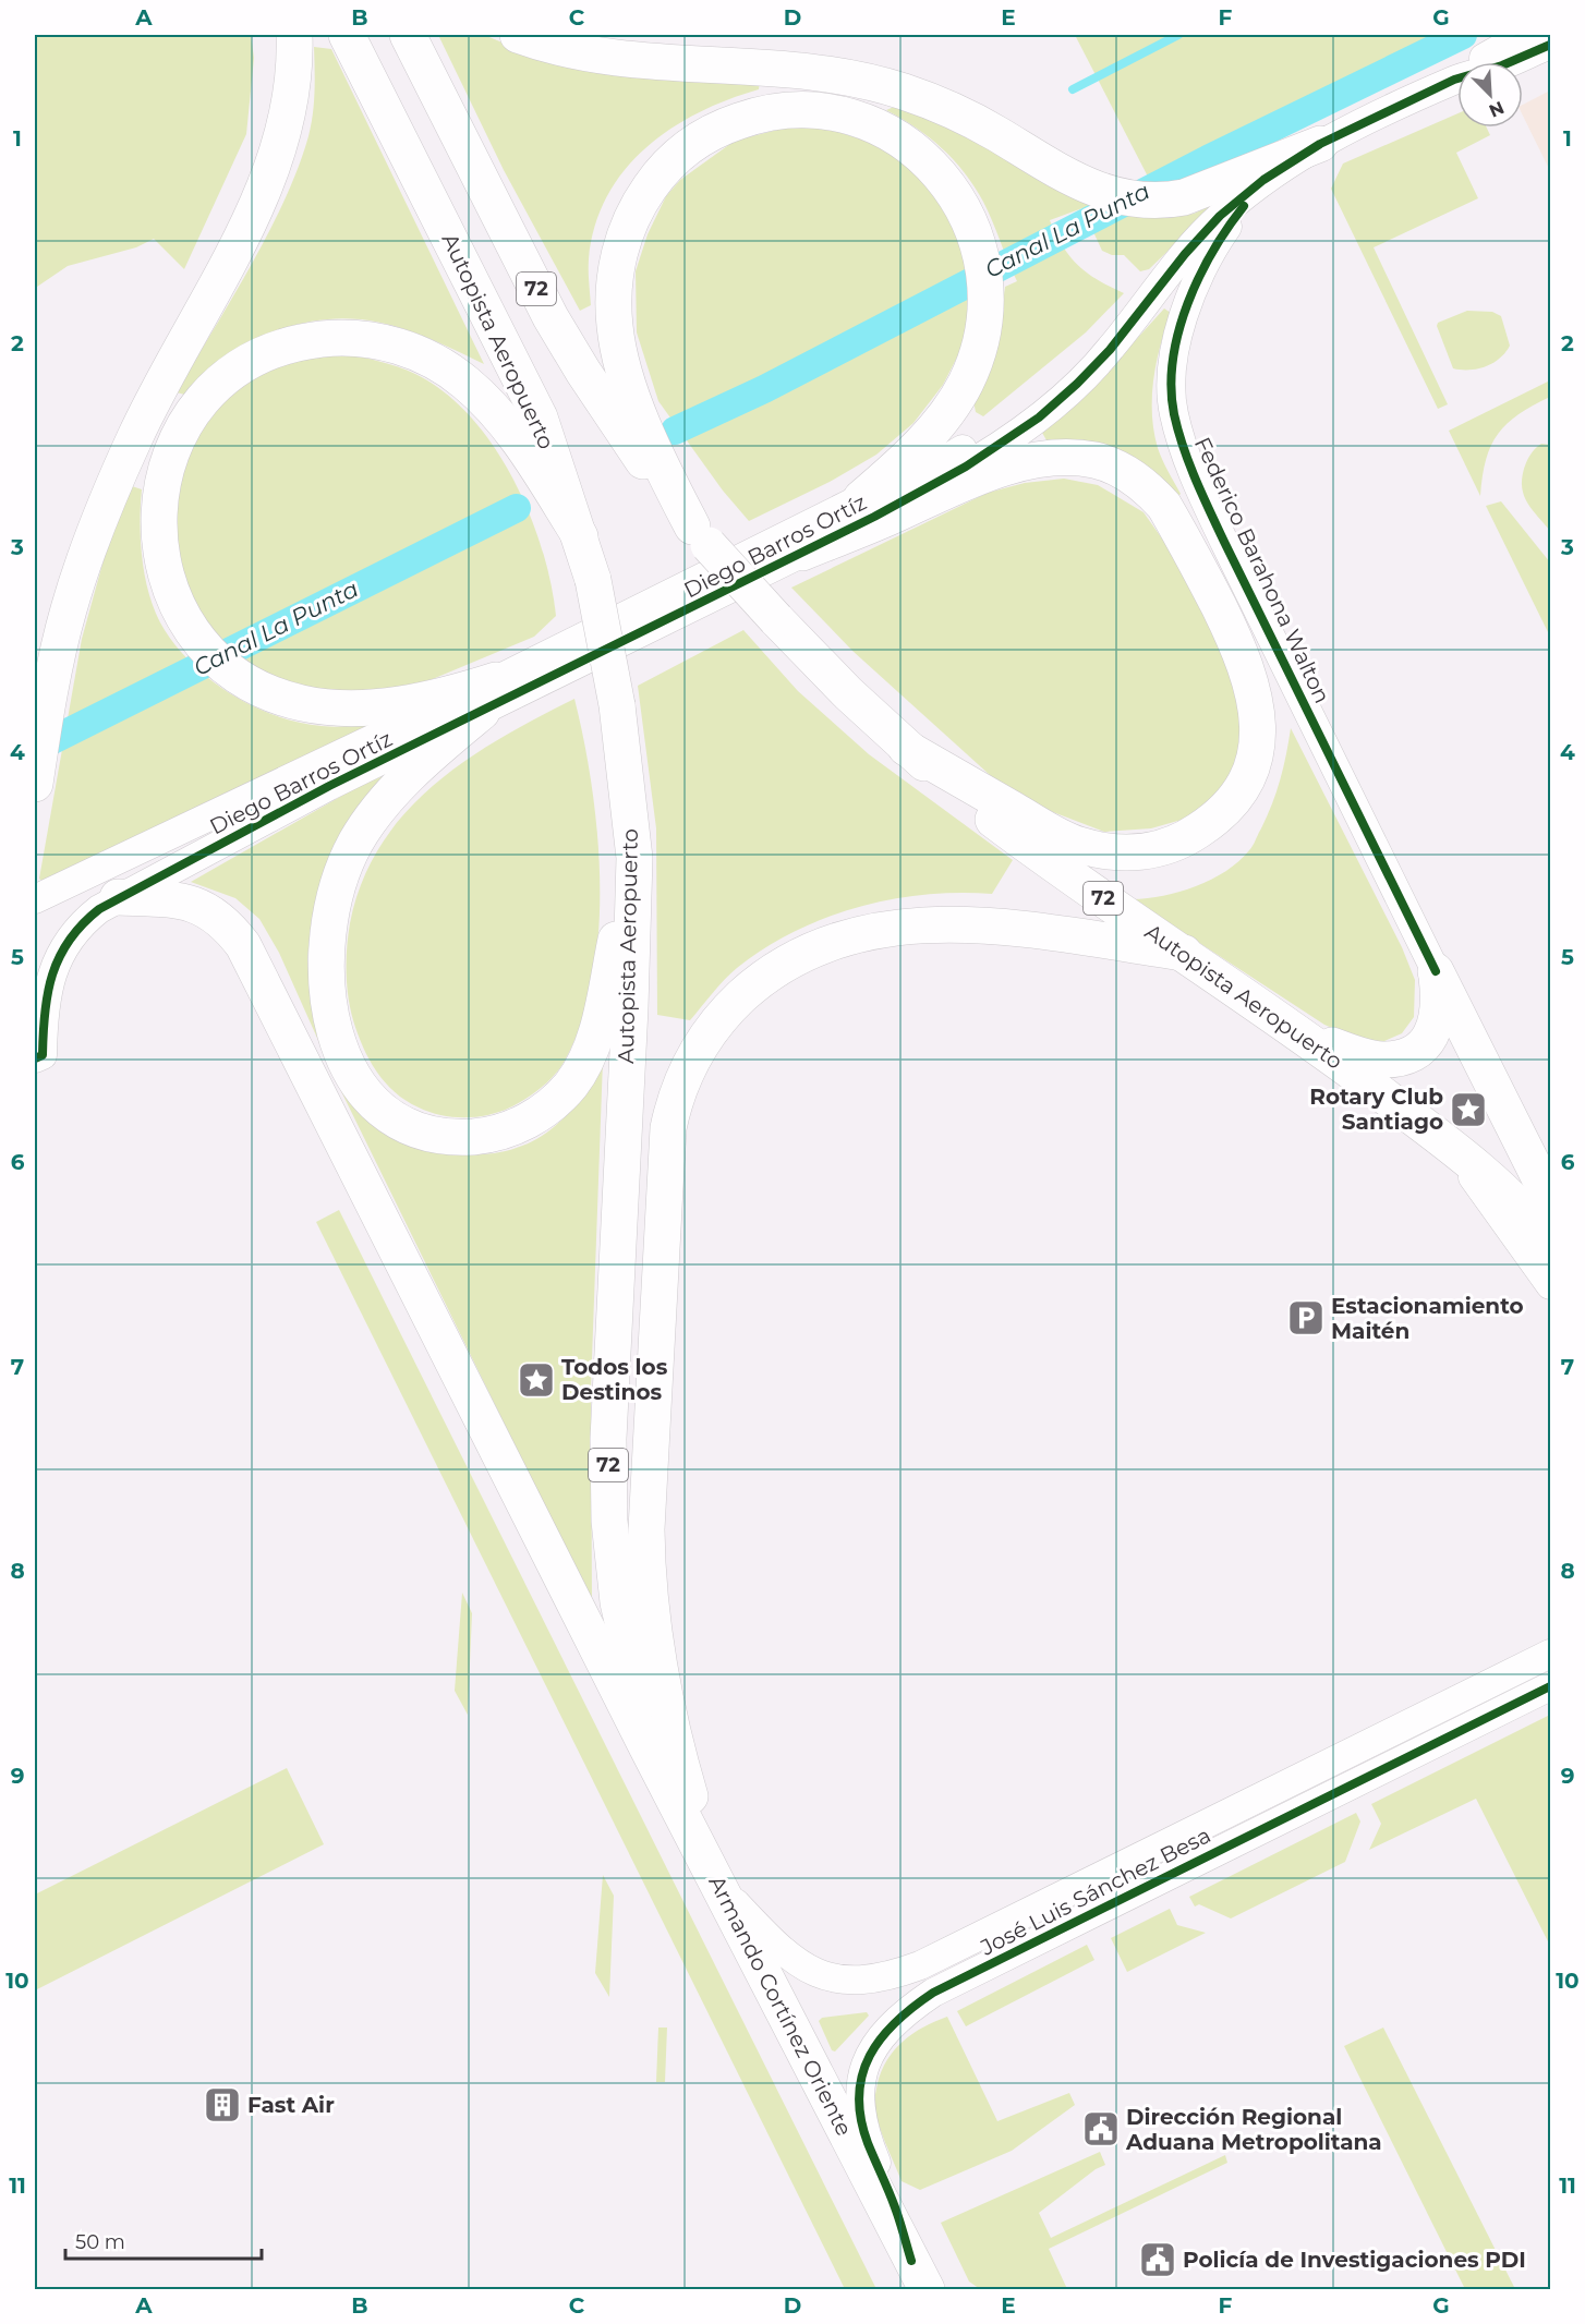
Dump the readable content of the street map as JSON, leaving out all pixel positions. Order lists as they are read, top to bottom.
{
  "streets": {
    "highway": ["72", "Autopista Aeropuerto", "Armando Cortínez Oriente"],
    "street": ["Diego Barros Ortíz", "Federico Barahona Walton", "José Luis Sánchez Besa"]
  },
  "crossings": [
    ["Autopista Aeropuerto", "Armando Cortínez Oriente"],
    ["Diego Barros Ortíz", "Federico Barahona Walton"],
    ["José Luis Sánchez Besa", "Armando Cortínez Oriente"]
  ],
  "water": ["Canal La Punta"],
  "places": {
    "place": ["Rotary Club Santiago", "Todos los Destinos"],
    "parking": ["Estacionamiento Maitén"],
    "building": ["Fast Air"],
    "public building": ["Dirección Regional Aduana Metropolitana", "Policía de Investigaciones PDI"]
  },
  "scale_bar": "50 m",
  "north": "bottom right",
  "grid": {
    "columns": [
      "A",
      "B",
      "C",
      "D",
      "E",
      "F",
      "G"
    ],
    "rows": [
      "1",
      "2",
      "3",
      "4",
      "5",
      "6",
      "7",
      "8",
      "9",
      "10",
      "11"
    ]
  }
}
